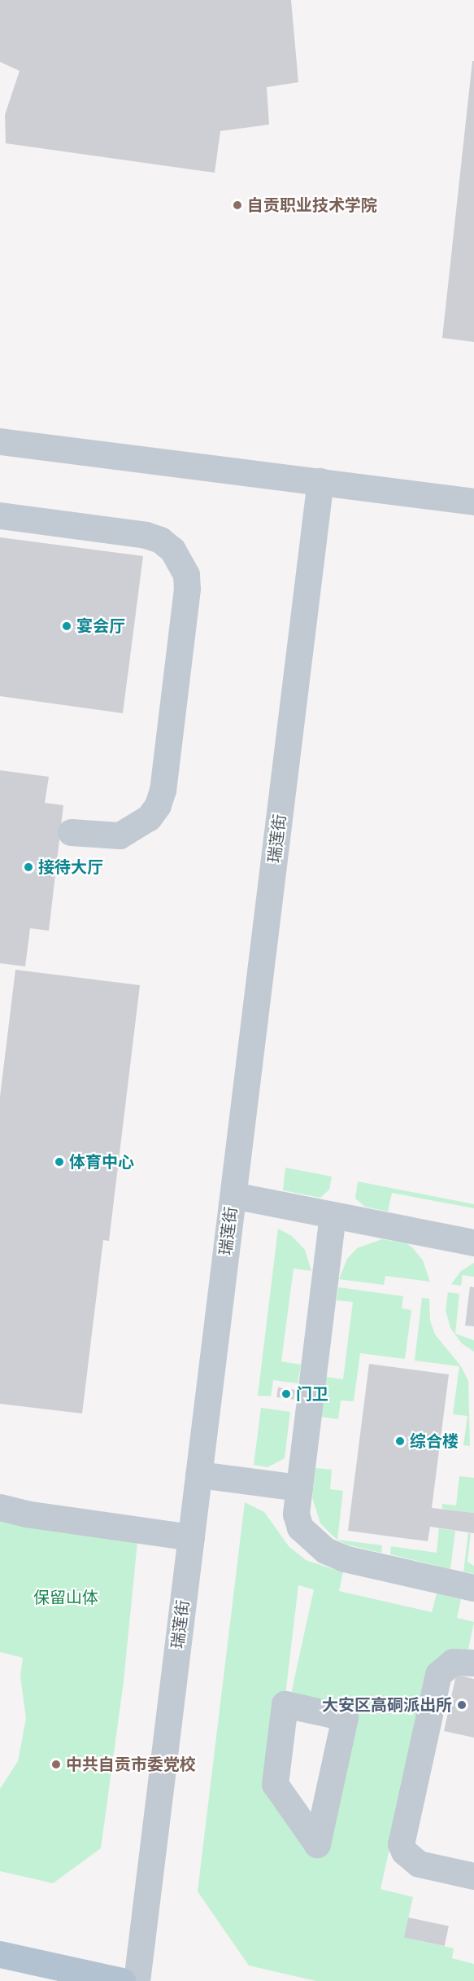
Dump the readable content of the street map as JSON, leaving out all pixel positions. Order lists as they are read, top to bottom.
{
  "streets": {
    "street": ["瑞莲街"]
  },
  "parks": ["保留山体"],
  "places": [
    "自贡职业技术学院",
    "宴会厅",
    "接待大厅",
    "体育中心",
    "门卫",
    "综合楼",
    "大安区高硐派出所",
    "中共自贡市委党校"
  ]
}
